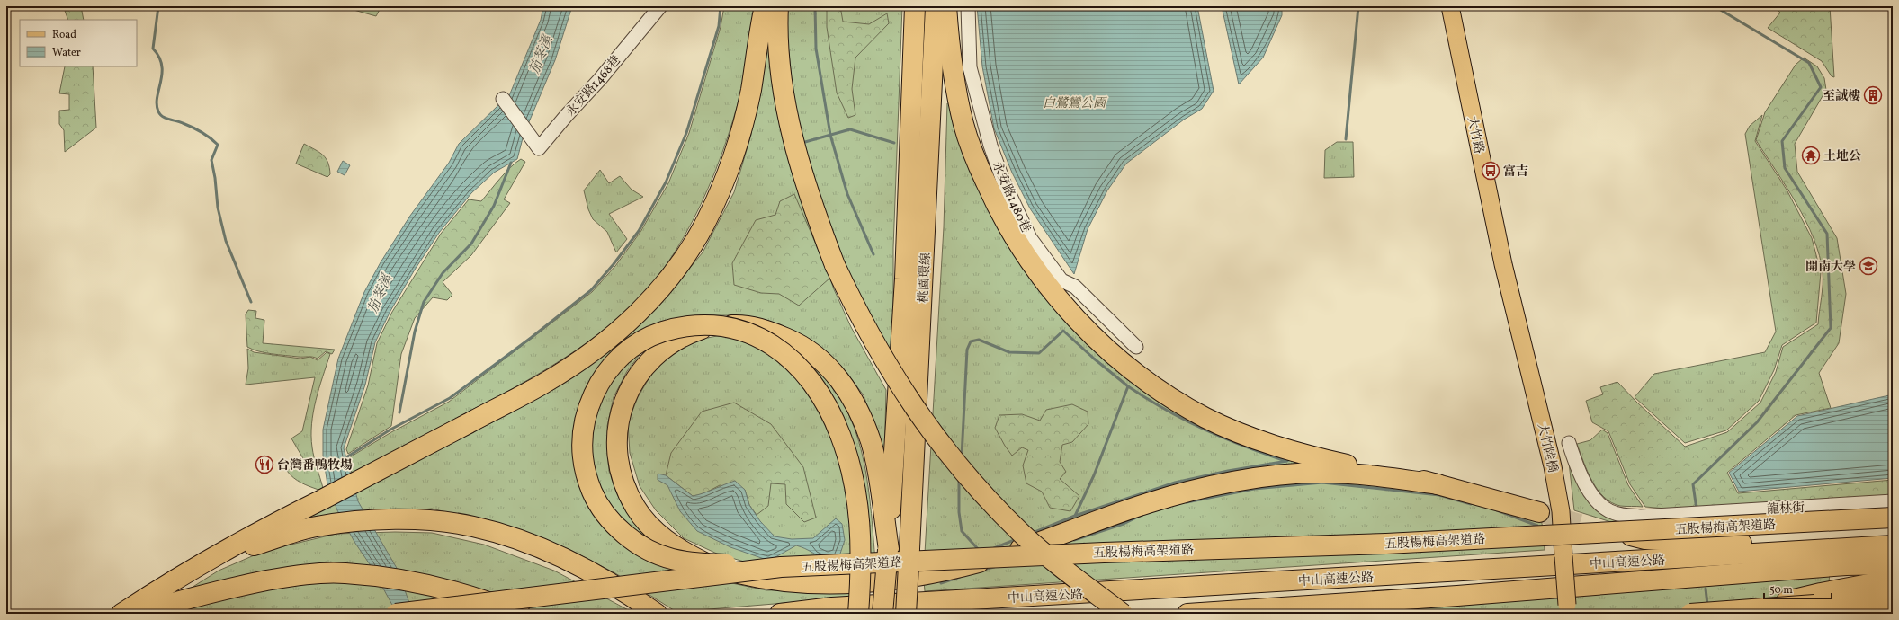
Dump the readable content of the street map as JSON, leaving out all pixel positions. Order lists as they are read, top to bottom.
{
  "streets": {
    "highway": ["桃園環線", "五股楊梅高架道路", "中山高速公路"],
    "main road": ["大竹路", "大竹陸橋"],
    "street": ["永安路1468巷", "永安路1480巷", "龍林街"]
  },
  "crossings": [
    ["大竹路", "大竹陸橋"]
  ],
  "water": ["茄苳溪"],
  "parks": ["白鷺鸞公園"],
  "places": {
    "building": ["至誠樓"],
    "temple": ["土地公"],
    "bus stop": ["富吉"],
    "school or university": ["開南大學"],
    "restaurant": ["台灣番鴨牧場"]
  },
  "legend": ["Road", "Water"],
  "scale_bar": "50 m"
}
